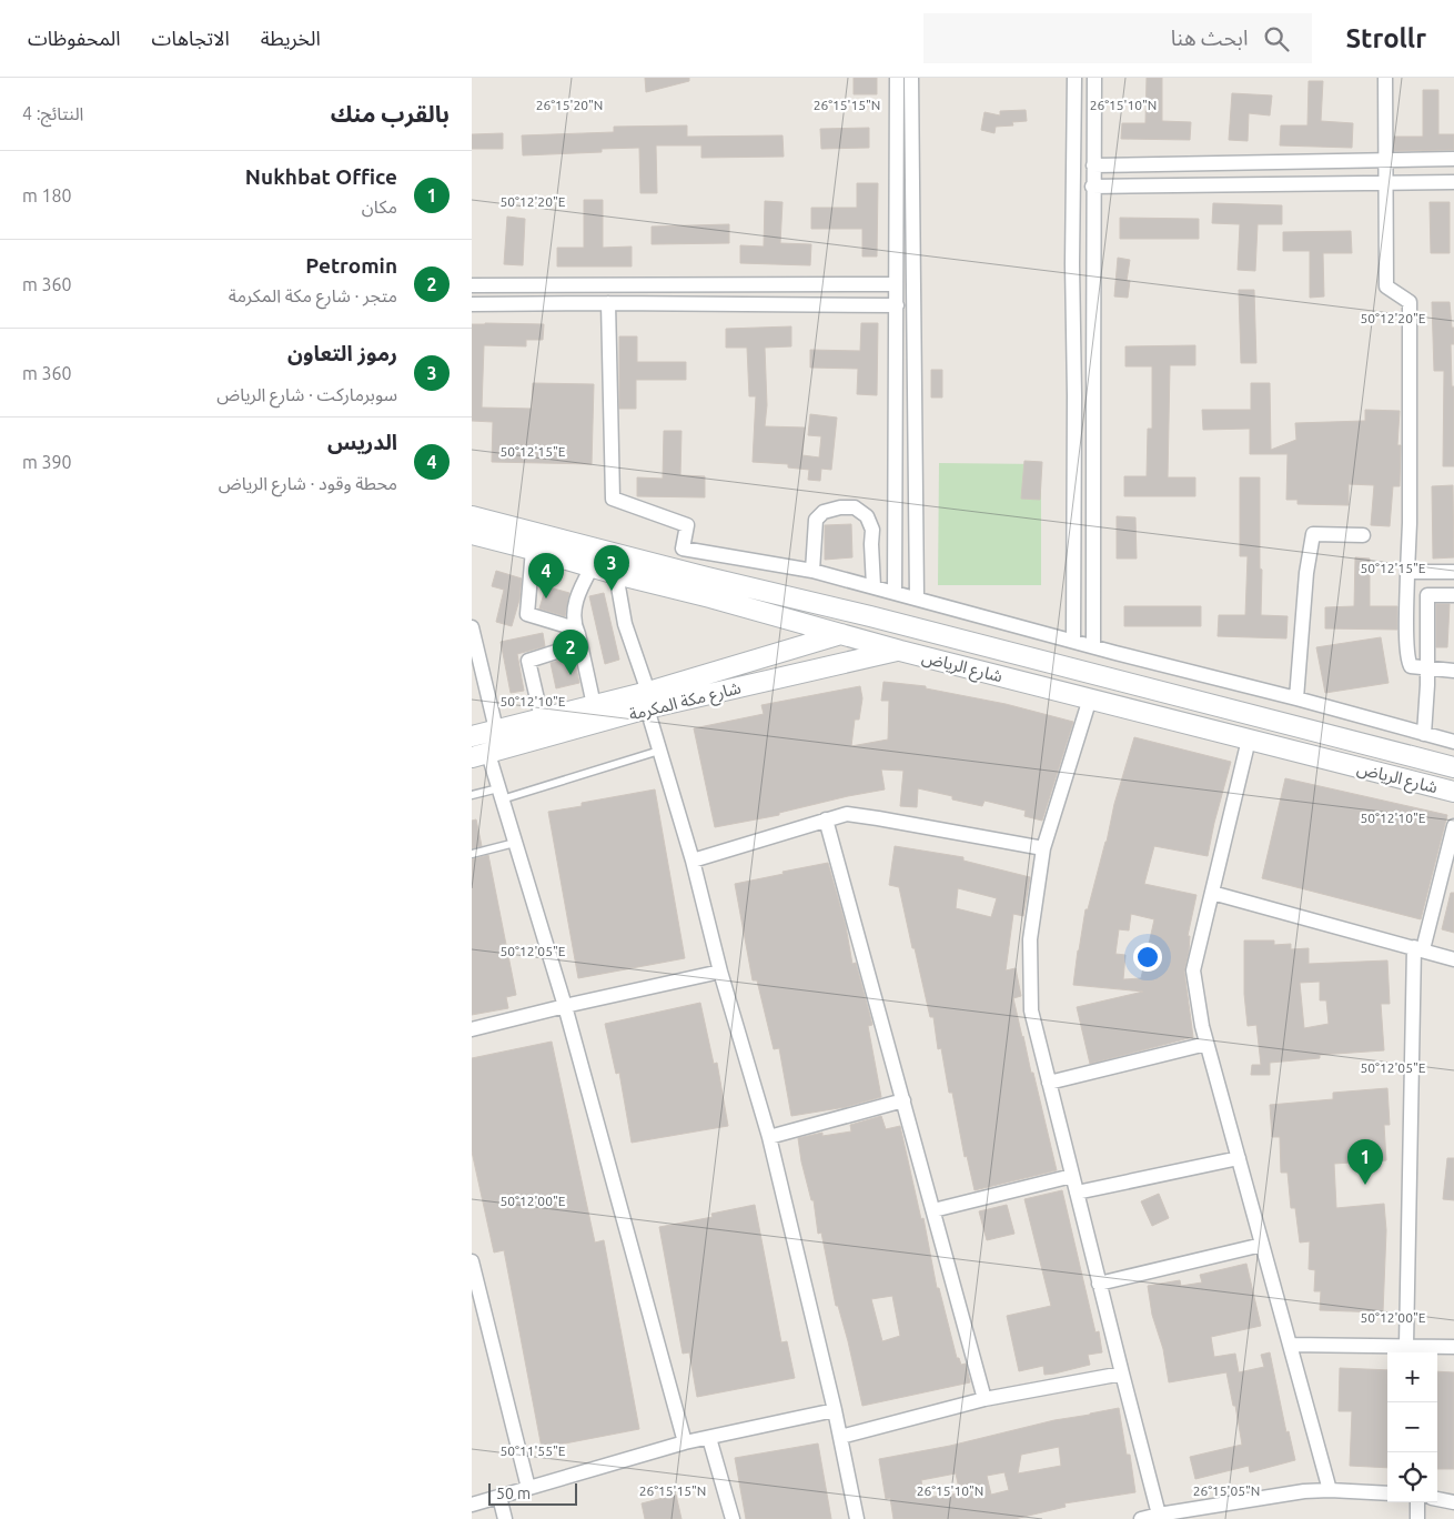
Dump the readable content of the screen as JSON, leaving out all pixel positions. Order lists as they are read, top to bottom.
{
  "streets": {
    "main road": ["شارع الرياض", "شارع مكة المكرمة"]
  },
  "crossings": [
    ["شارع الرياض", "شارع مكة المكرمة"]
  ],
  "scale_bar": "50 m",
  "page": {
    "header": "Strollr",
    "search": "ابحث هنا",
    "nav": ["الخريطة", "الاتجاهات", "المحفوظات"],
    "heading": ["بالقرب منك", "النتائج: 4"],
    "list": [
      {
        "mark": "1",
        "name": "Nukhbat Office",
        "note": "مكان",
        "value": "180 m"
      },
      {
        "mark": "2",
        "name": "Petromin",
        "note": "متجر · شارع مكة المكرمة",
        "value": "360 m"
      },
      {
        "mark": "3",
        "name": "رموز التعاون",
        "note": "سوبرماركت · شارع الرياض",
        "value": "360 m"
      },
      {
        "mark": "4",
        "name": "الدريس",
        "note": "محطة وقود · شارع الرياض",
        "value": "390 m"
      }
    ],
    "pins": [
      "3",
      "4",
      "2",
      "1"
    ],
    "map_buttons": ["+", "−"],
    "scale": "50 m"
  },
  "coordinates": [
    "26°15'20\"N",
    "26°15'15\"N",
    "26°15'10\"N",
    "50°12'20\"E",
    "50°12'15\"E",
    "50°12'10\"E",
    "50°12'05\"E",
    "50°12'00\"E",
    "50°11'55\"E",
    "26°15'05\"N"
  ]
}
